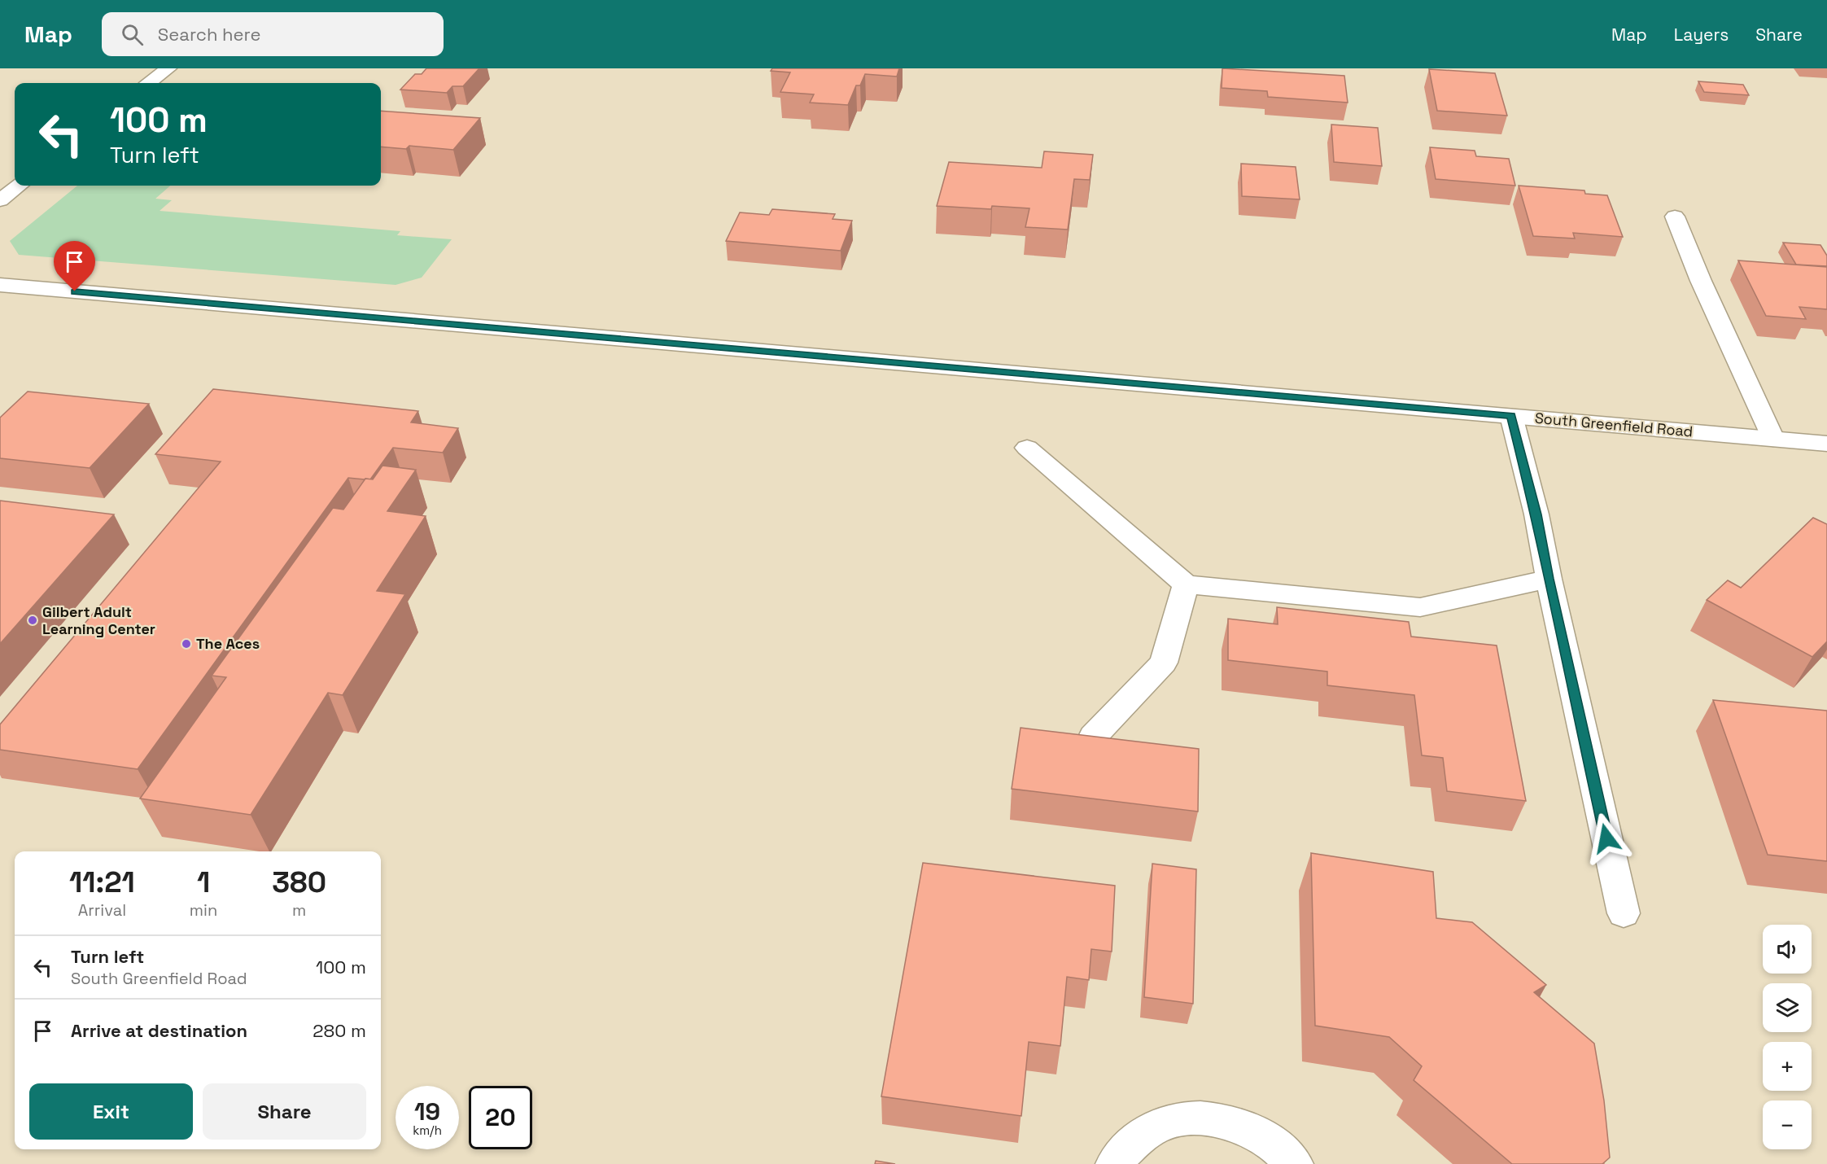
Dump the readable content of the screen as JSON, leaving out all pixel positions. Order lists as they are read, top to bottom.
{
  "streets": {
    "main road": ["South Greenfield Road"]
  },
  "places": ["Gilbert Adult Learning Center", "The Aces"],
  "page": {
    "header": "Map",
    "search": "Search here",
    "nav": ["Map", "Layers", "Share"],
    "turn": ["100 m", "Turn left"],
    "eta": [
      "11:21",
      "Arrival",
      "1",
      "min",
      "380",
      "m"
    ],
    "map_buttons": ["+", "−"],
    "list": [
      {
        "name": "Turn left",
        "note": "South Greenfield Road",
        "value": "100 m"
      },
      {
        "name": "Arrive at destination",
        "value": "280 m"
      }
    ],
    "buttons": ["Exit", "Share"],
    "speed": "19 km/h",
    "limit": "20"
  }
}
